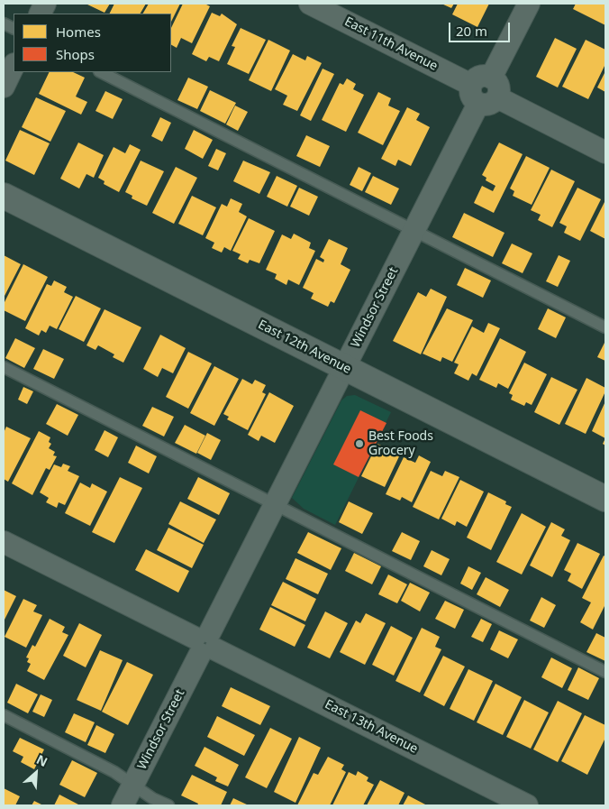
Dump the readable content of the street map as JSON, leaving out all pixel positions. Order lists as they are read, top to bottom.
{
  "streets": {
    "street": [
      "East 11th Avenue",
      "Windsor Street",
      "East 12th Avenue",
      "East 13th Avenue"
    ]
  },
  "crossings": [
    ["East 11th Avenue", "Windsor Street"],
    ["Windsor Street", "East 12th Avenue"],
    ["Windsor Street", "East 13th Avenue"]
  ],
  "places": ["Best Foods Grocery"],
  "legend": ["Homes", "Shops"],
  "scale_bar": "20 m",
  "north": "top right"
}
